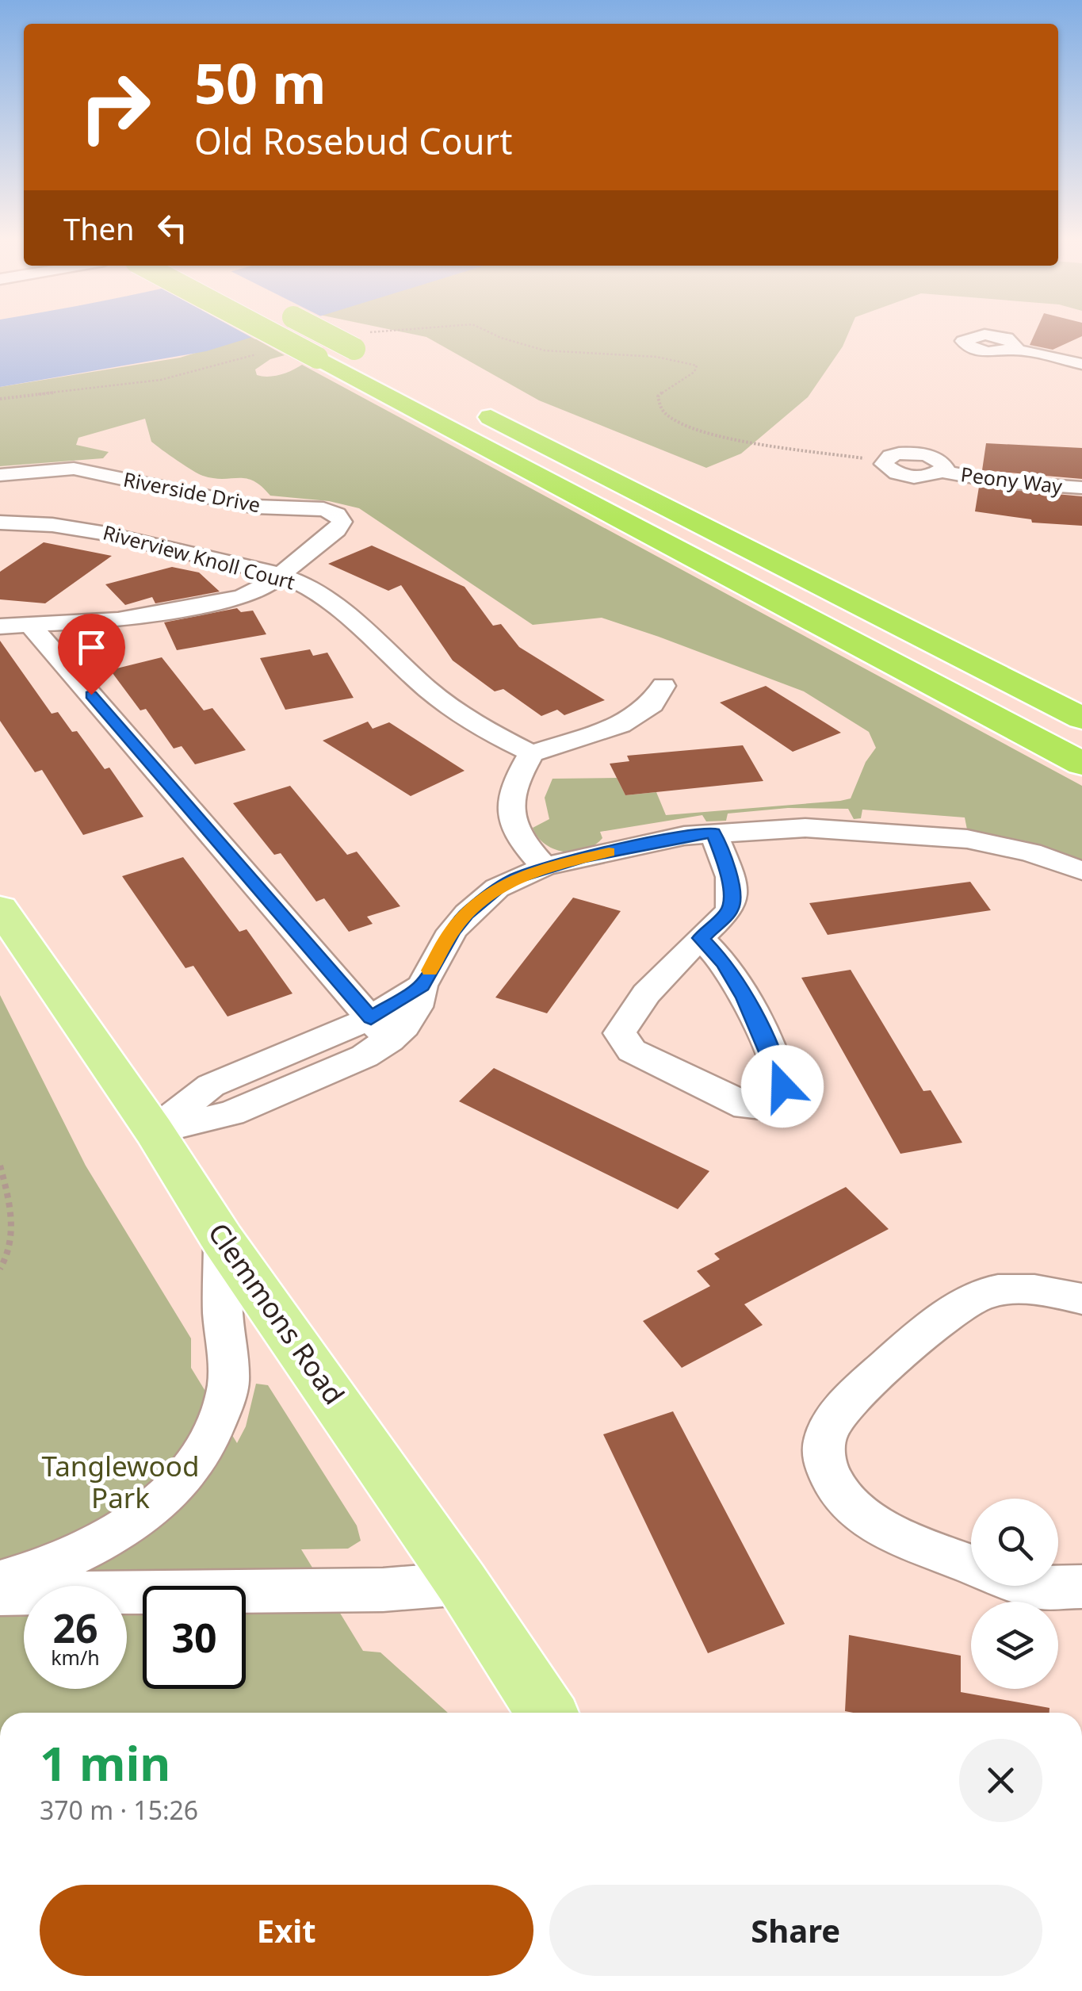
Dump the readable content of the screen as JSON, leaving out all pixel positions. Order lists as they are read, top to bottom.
{
  "streets": {
    "main road": ["Clemmons Road"],
    "street": ["Peony Way", "Riverside Drive", "Riverview Knoll Court"]
  },
  "crossings": [
    ["Riverside Drive", "Riverview Knoll Court"]
  ],
  "parks": ["Tanglewood Park"],
  "page": {
    "turn": ["50 m", "Old Rosebud Court"],
    "then": "Then",
    "speed": "26 km/h",
    "limit": "30",
    "heading": ["1 min", "370 m · 15:26"],
    "buttons": ["Exit", "Share"]
  }
}
